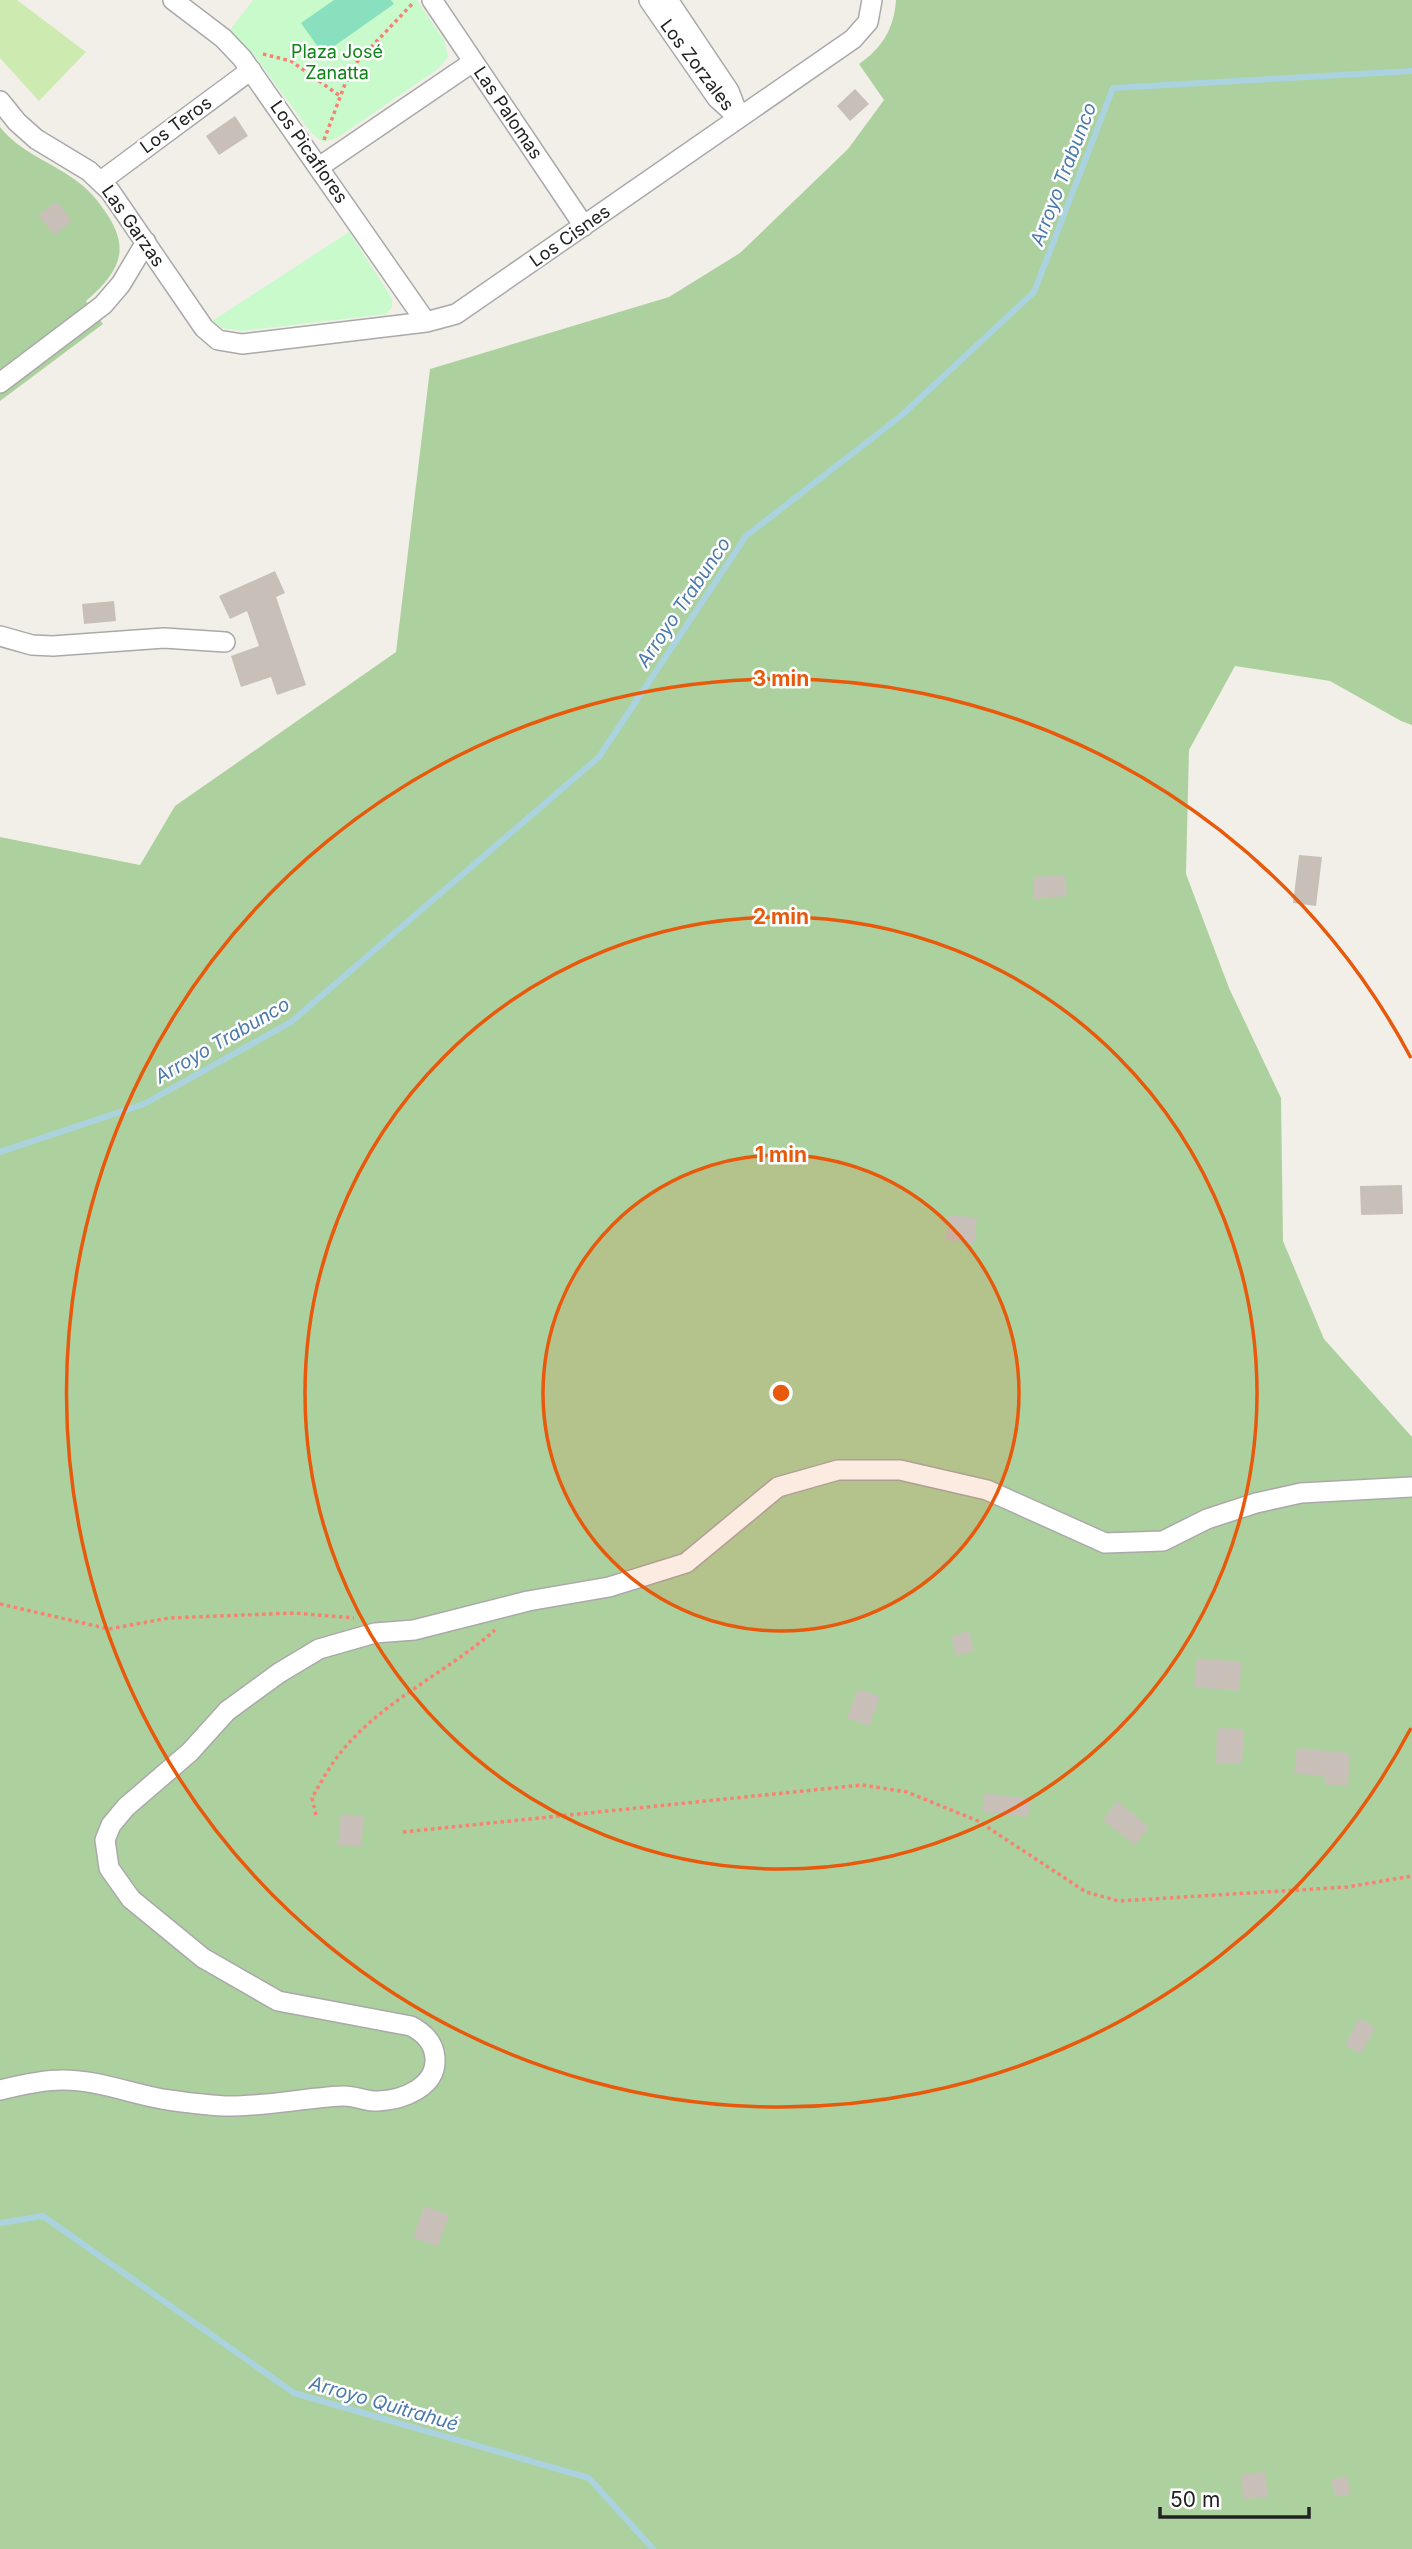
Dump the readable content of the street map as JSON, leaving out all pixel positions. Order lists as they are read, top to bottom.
{
  "streets": {
    "street": [
      "Los Zorzales",
      "Las Palomas",
      "Los Teros",
      "Los Picaflores",
      "Las Garzas",
      "Los Cisnes"
    ]
  },
  "crossings": [
    ["Los Zorzales", "Los Cisnes"],
    ["Las Palomas", "Los Cisnes"],
    ["Los Teros", "Los Picaflores"],
    ["Los Teros", "Las Garzas"],
    ["Los Picaflores", "Los Cisnes"],
    ["Las Garzas", "Los Cisnes"]
  ],
  "water": ["Arroyo Trabunco", "Arroyo Quitrahué"],
  "parks": ["Plaza José Zanatta"],
  "scale_bar": "50 m",
  "rings": ["3 min", "2 min", "1 min"]
}
